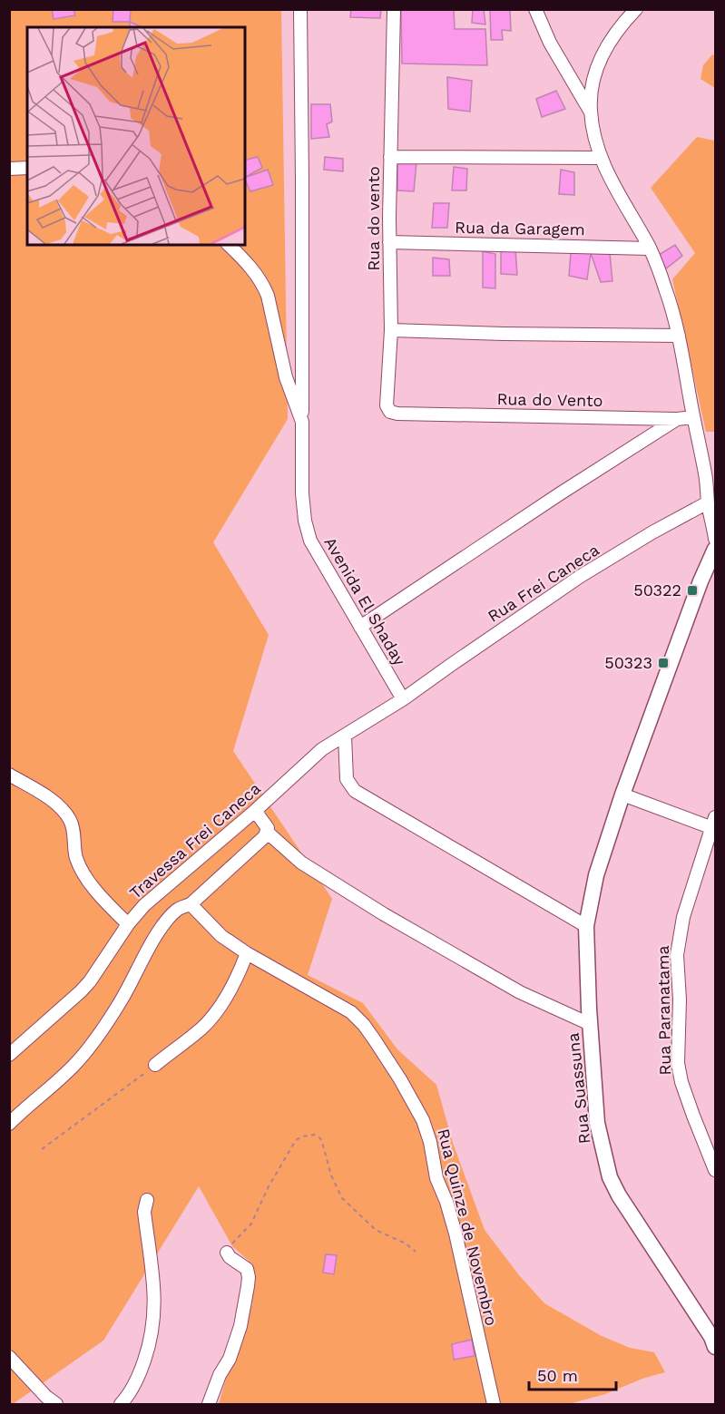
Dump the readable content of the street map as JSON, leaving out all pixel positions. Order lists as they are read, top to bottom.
{
  "streets": {
    "street": [
      "Rua do vento",
      "Rua da Garagem",
      "Rua do Vento",
      "Rua Frei Caneca",
      "Avenida El Shaday",
      "Travessa Frei Caneca",
      "Rua Paranatama",
      "Rua Suassuna",
      "Rua Quinze de Novembro"
    ]
  },
  "crossings": [
    ["Rua do vento", "Rua da Garagem"],
    ["Rua do vento", "Rua do Vento"],
    ["Rua Frei Caneca", "Avenida El Shaday"],
    ["Rua Frei Caneca", "Travessa Frei Caneca"],
    ["Avenida El Shaday", "Travessa Frei Caneca"]
  ],
  "places": {
    "transit": ["50322", "50323"]
  },
  "scale_bar": "50 m"
}
